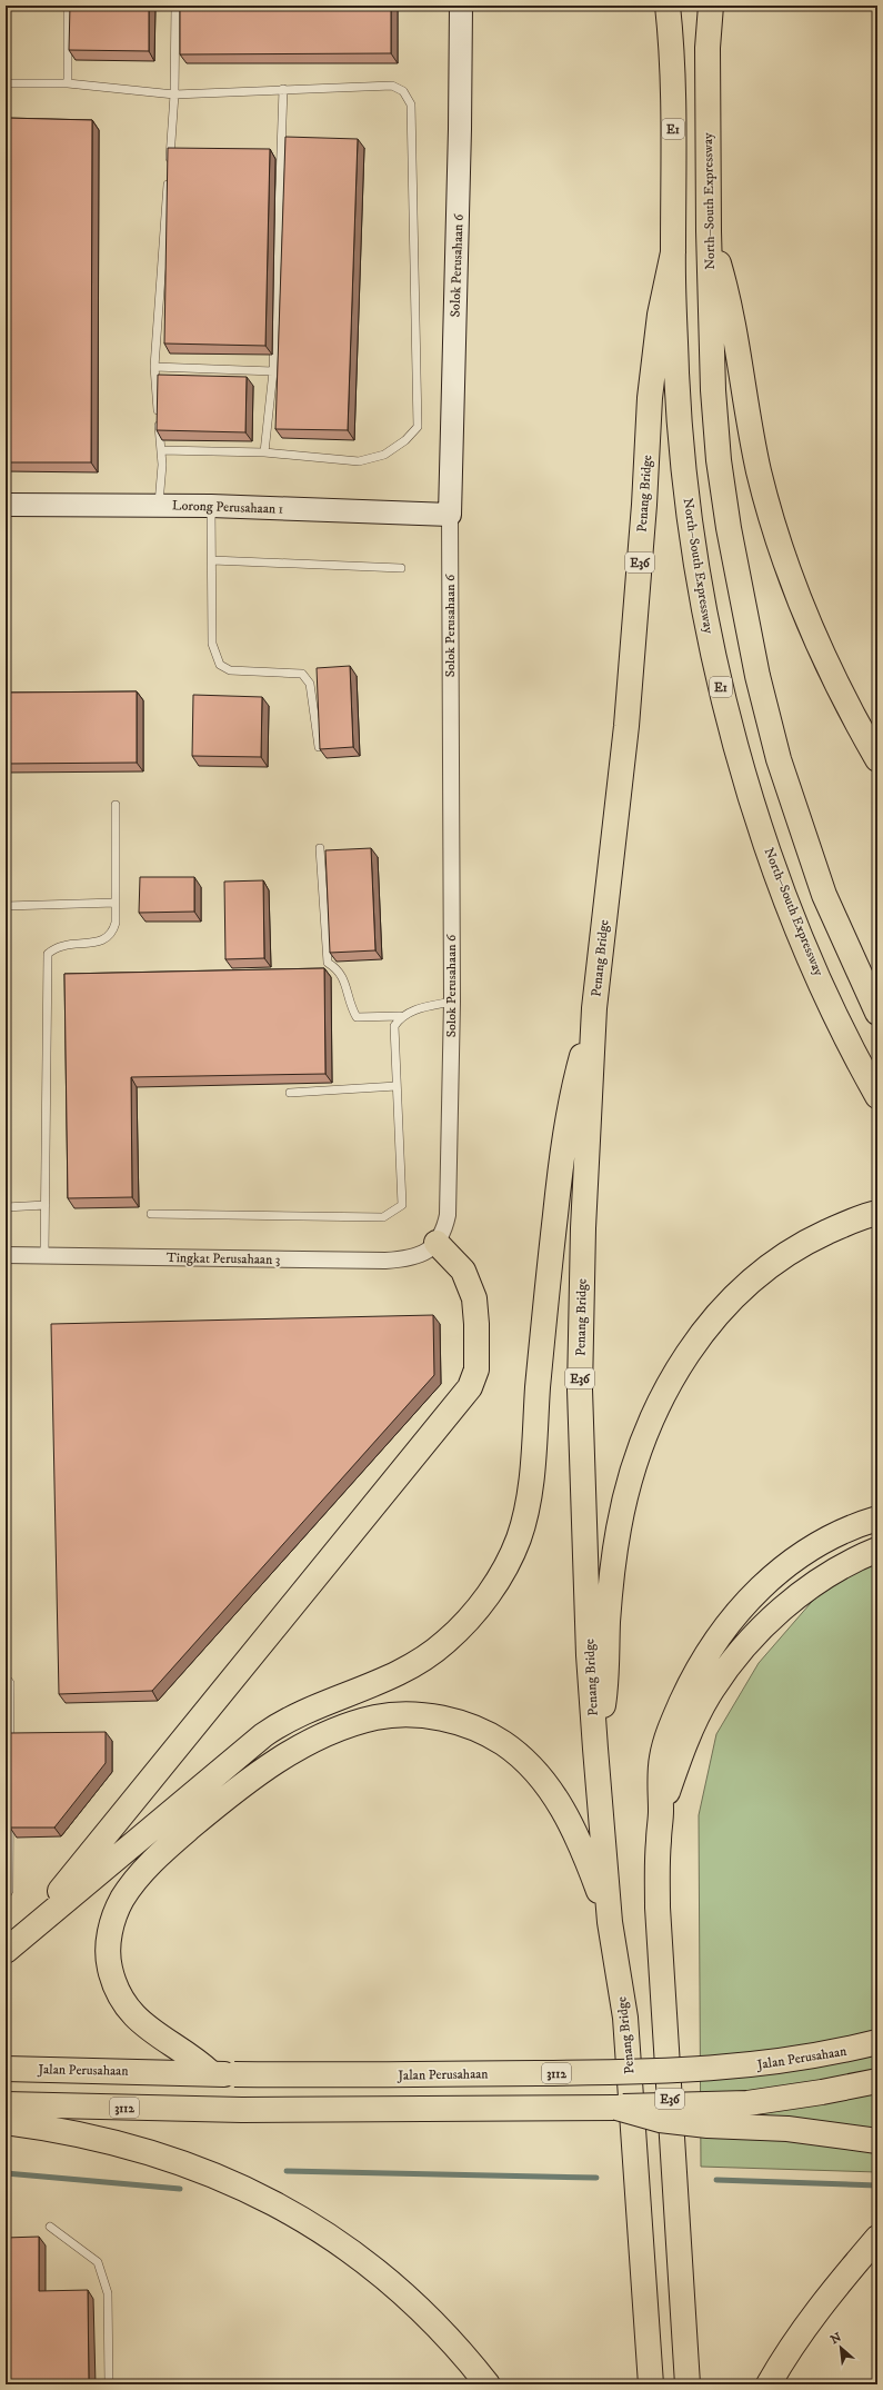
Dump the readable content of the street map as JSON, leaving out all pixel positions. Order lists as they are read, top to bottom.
{
  "streets": {
    "main road": [
      "E1",
      "North–South Expressway",
      "Penang Bridge",
      "E36",
      "Jalan Perusahaan",
      "3112"
    ],
    "street": ["Solok Perusahaan 6", "Lorong Perusahaan 1", "Tingkat Perusahaan 3"]
  },
  "crossings": [
    ["North–South Expressway", "Penang Bridge"],
    ["Solok Perusahaan 6", "Lorong Perusahaan 1"],
    ["Solok Perusahaan 6", "Tingkat Perusahaan 3"]
  ],
  "north": "top left"
}
